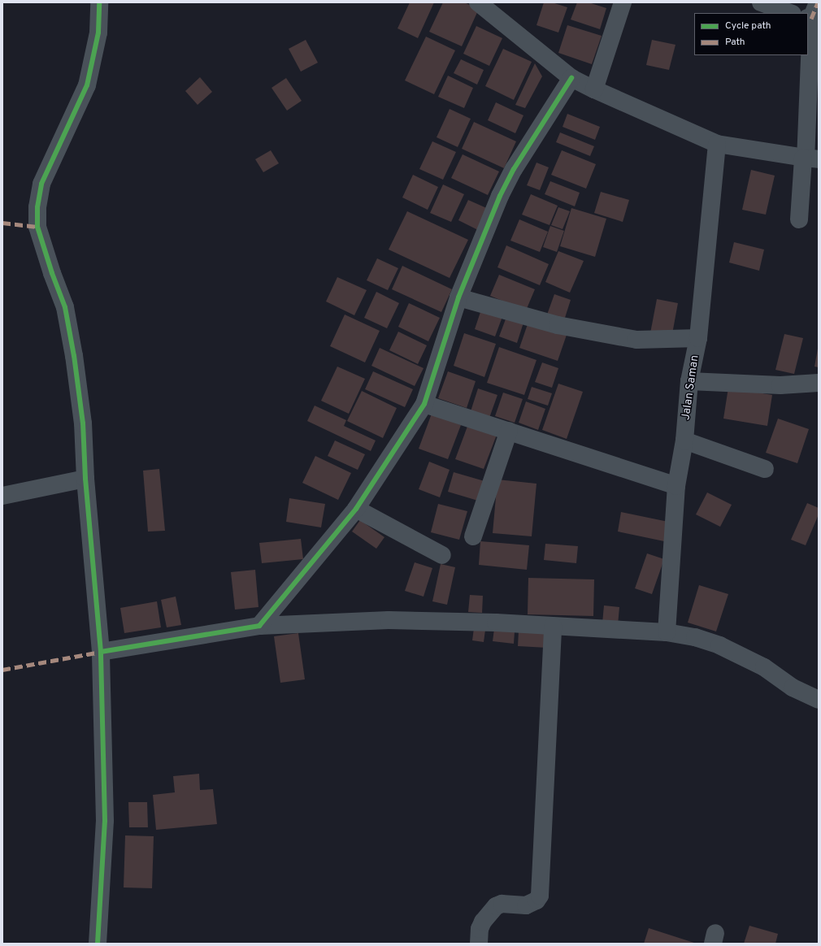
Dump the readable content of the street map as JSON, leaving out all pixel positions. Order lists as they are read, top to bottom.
{
  "streets": {
    "street": ["Jalan Saman"]
  },
  "legend": ["Cycle path", "Path"]
}
